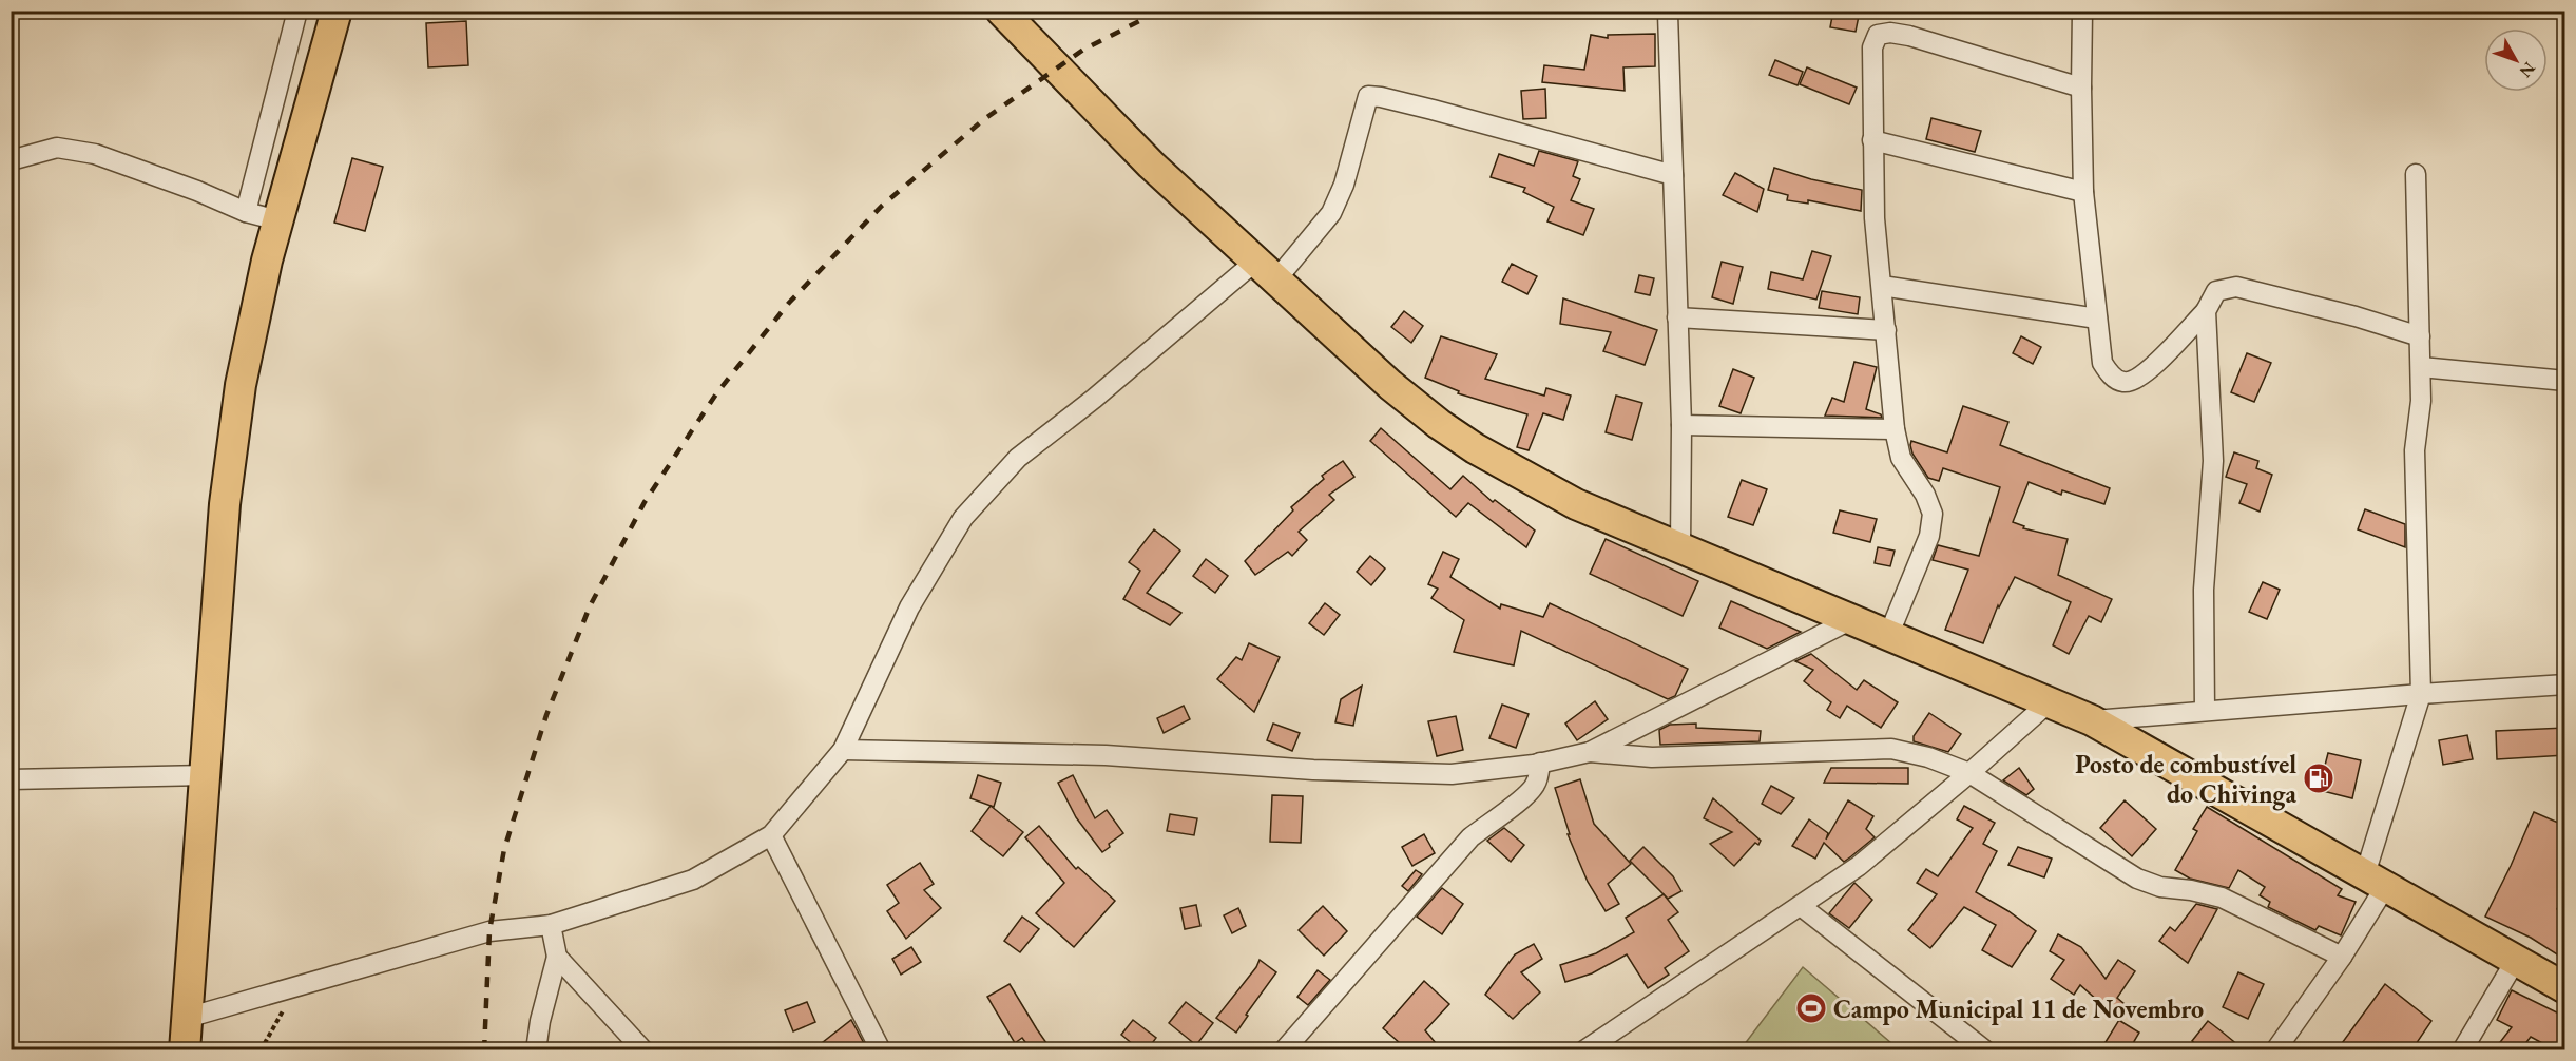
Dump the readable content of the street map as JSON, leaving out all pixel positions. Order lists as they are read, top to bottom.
{
  "places": {
    "fuel station": ["Posto de combustível do Chivinga"],
    "sports": ["Campo Municipal 11 de Novembro"]
  },
  "north": "bottom right"
}
